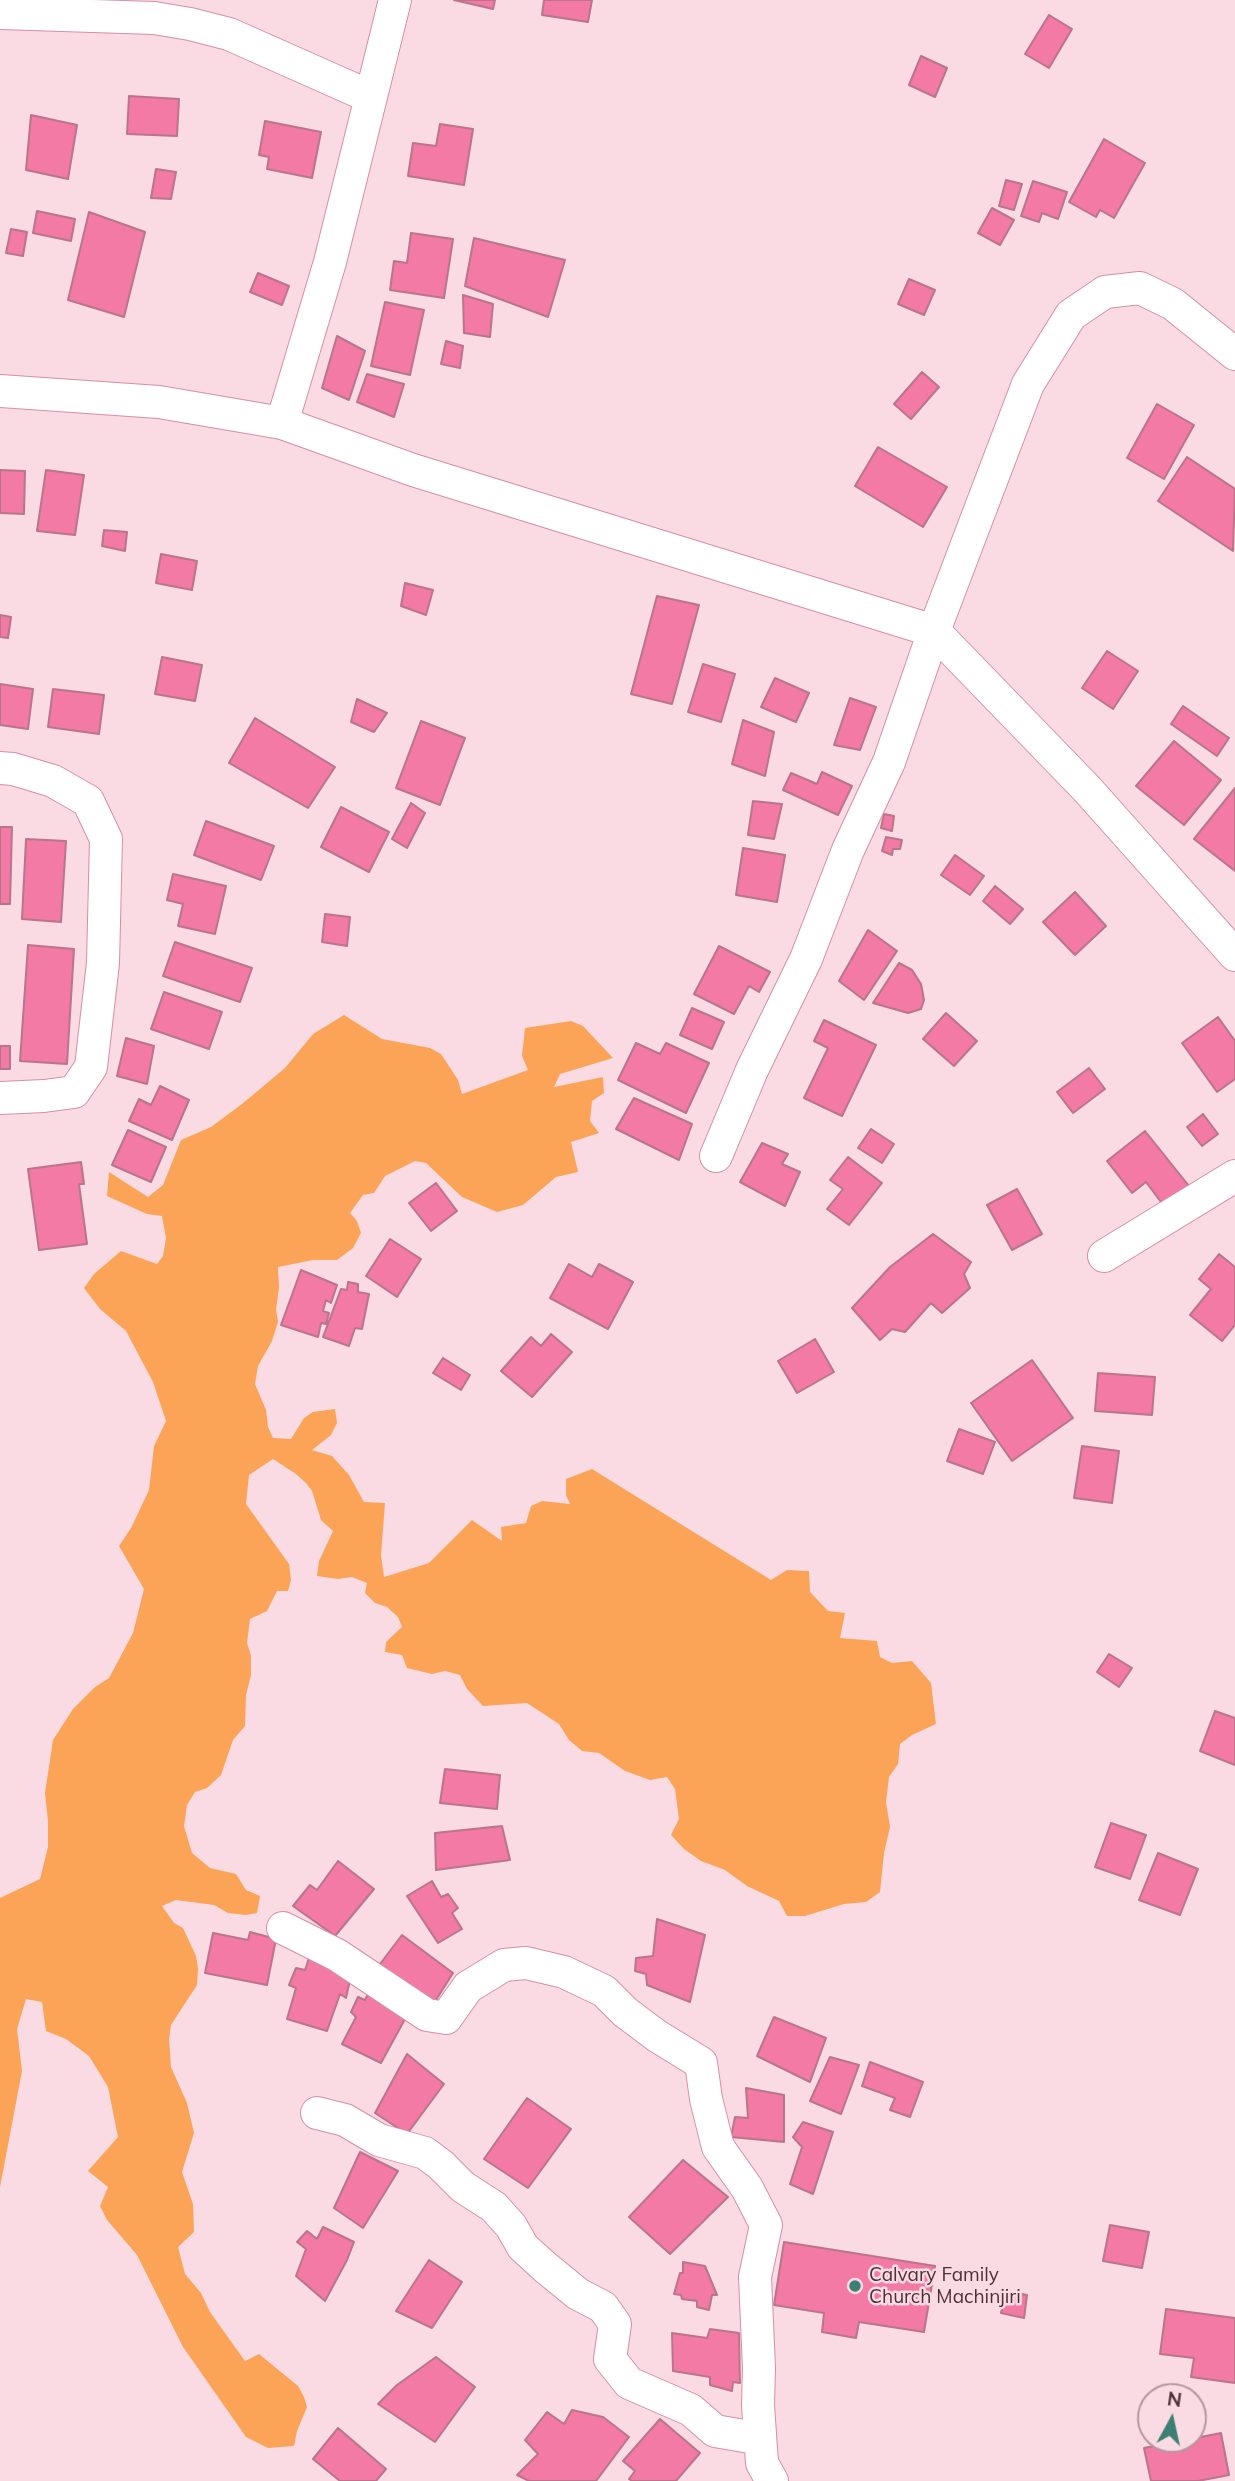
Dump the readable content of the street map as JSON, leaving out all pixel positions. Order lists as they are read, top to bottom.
{
  "places": ["Calvary Family Church Machinjiri"],
  "north": "top"
}
